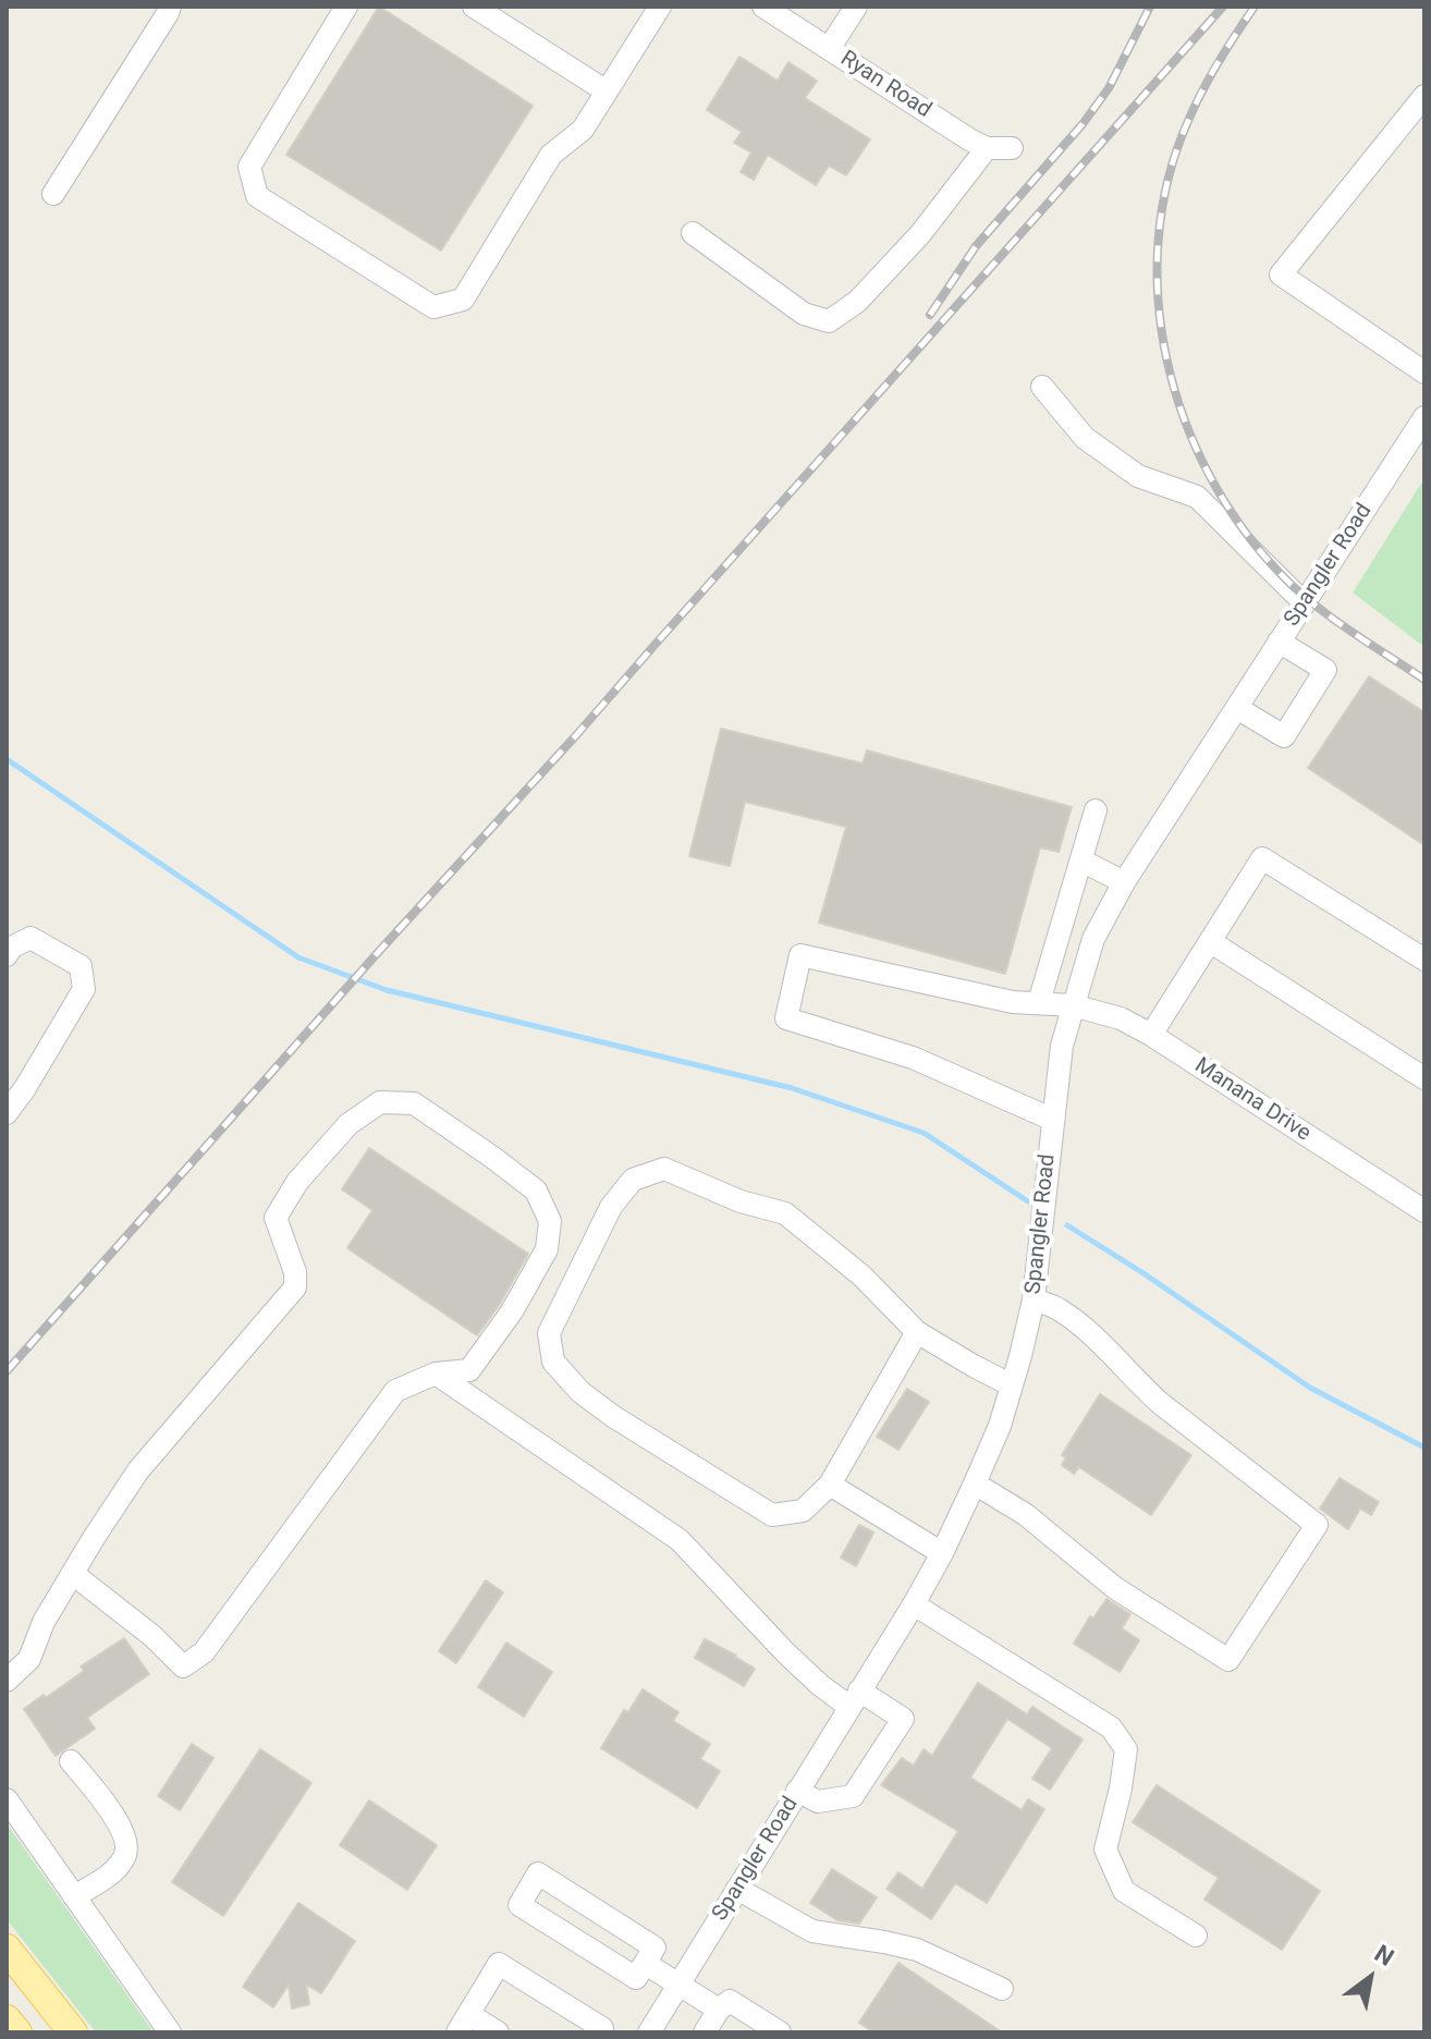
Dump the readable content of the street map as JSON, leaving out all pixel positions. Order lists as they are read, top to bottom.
{
  "streets": {
    "street": ["Ryan Road", "Spangler Road", "Manana Drive"]
  },
  "crossings": [
    ["Spangler Road", "Manana Drive"]
  ],
  "north": "top right"
}
